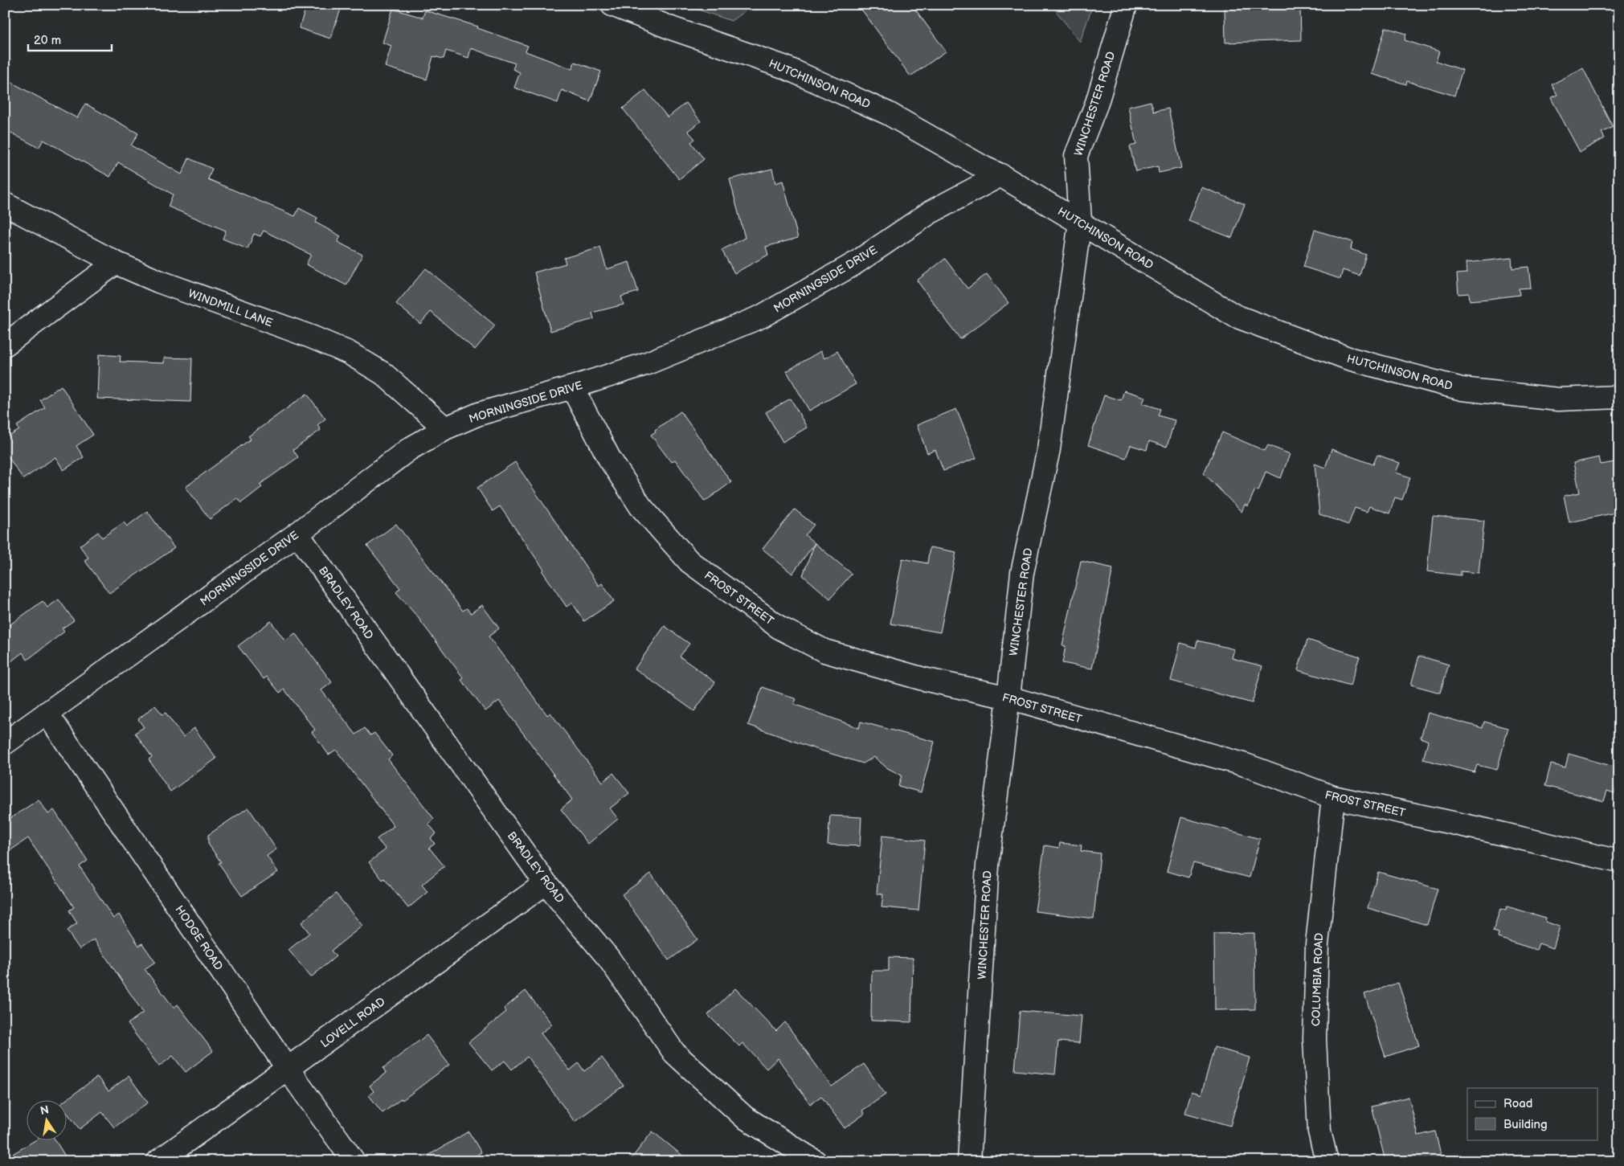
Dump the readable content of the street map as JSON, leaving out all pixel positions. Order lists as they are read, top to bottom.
{
  "streets": {
    "street": [
      "HUTCHINSON ROAD",
      "WINCHESTER ROAD",
      "MORNINGSIDE DRIVE",
      "WINDMILL LANE",
      "FROST STREET",
      "BRADLEY ROAD",
      "HODGE ROAD",
      "COLUMBIA ROAD",
      "LOVELL ROAD"
    ]
  },
  "crossings": [
    ["HUTCHINSON ROAD", "WINCHESTER ROAD"],
    ["HUTCHINSON ROAD", "MORNINGSIDE DRIVE"],
    ["WINCHESTER ROAD", "FROST STREET"],
    ["MORNINGSIDE DRIVE", "WINDMILL LANE"],
    ["MORNINGSIDE DRIVE", "FROST STREET"],
    ["MORNINGSIDE DRIVE", "BRADLEY ROAD"],
    ["MORNINGSIDE DRIVE", "HODGE ROAD"],
    ["FROST STREET", "COLUMBIA ROAD"],
    ["BRADLEY ROAD", "LOVELL ROAD"],
    ["HODGE ROAD", "LOVELL ROAD"]
  ],
  "legend": ["Road", "Building"],
  "scale_bar": "20 m",
  "north": "top"
}
